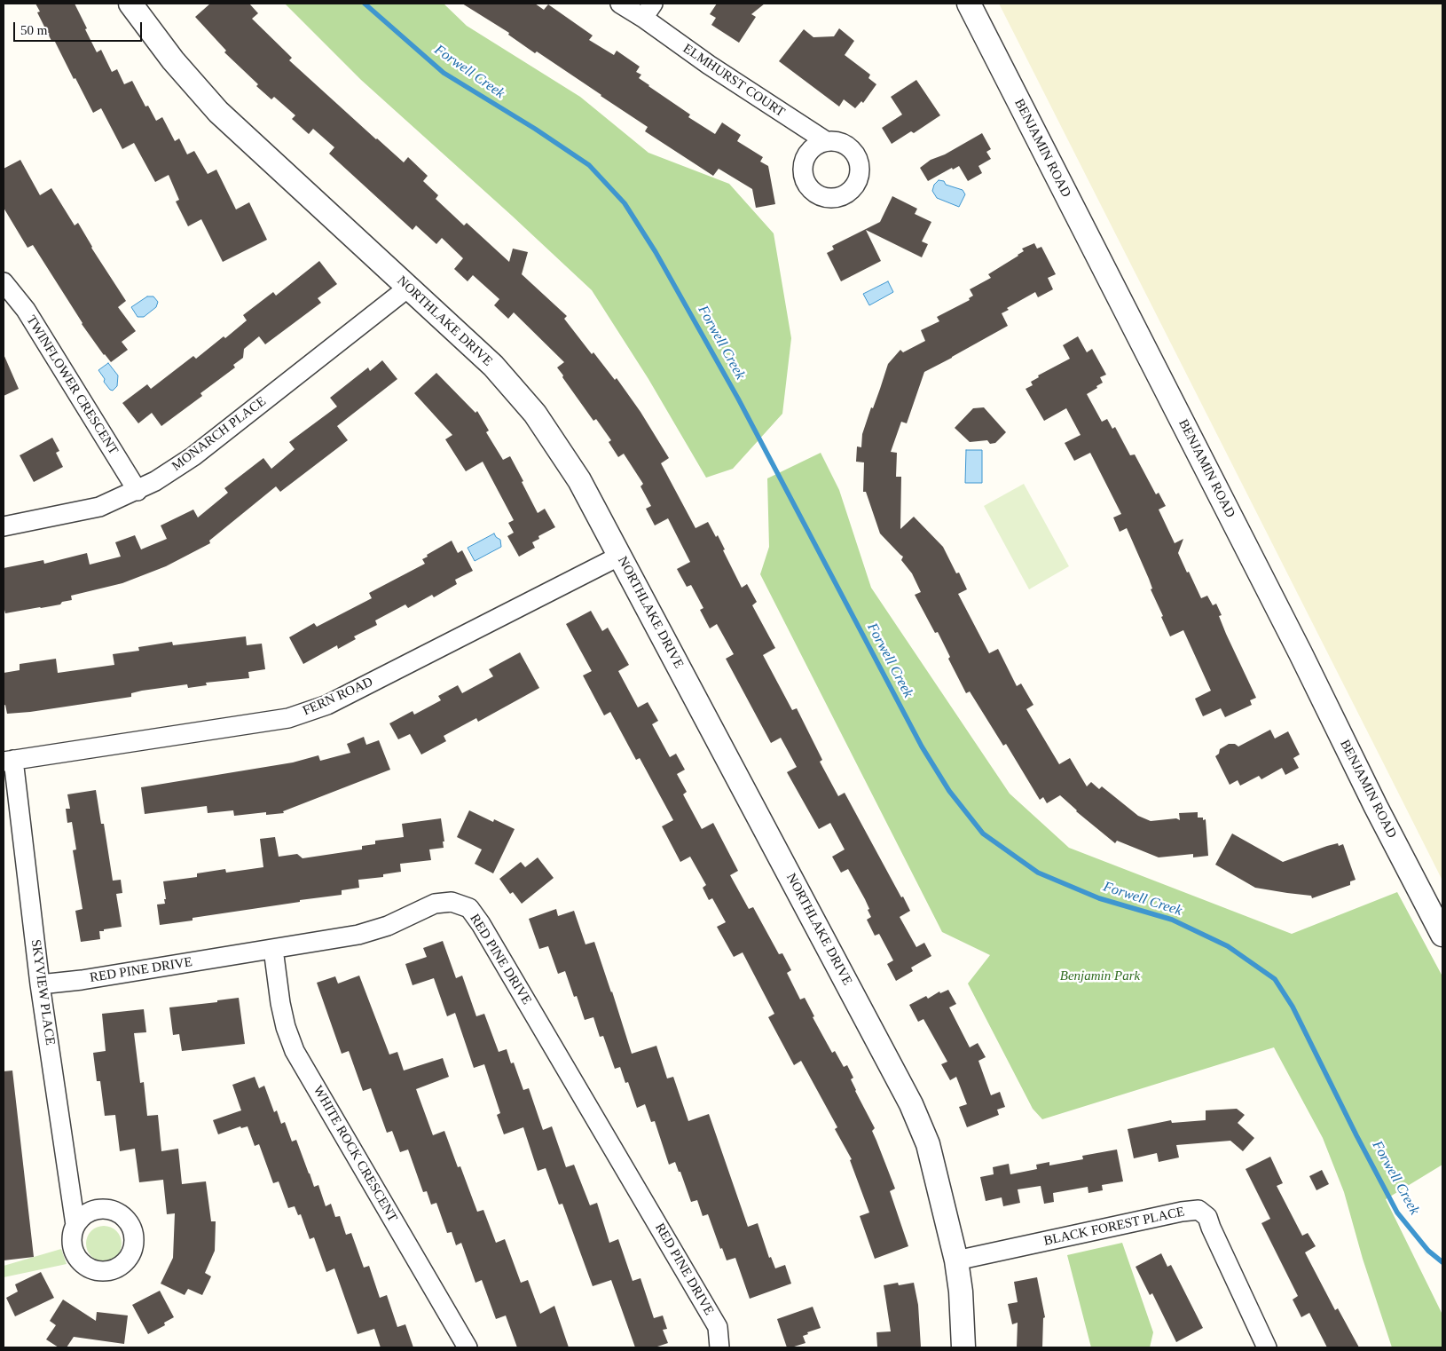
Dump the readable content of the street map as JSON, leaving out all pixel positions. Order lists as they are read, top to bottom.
{
  "streets": {
    "street": [
      "ELMHURST COURT",
      "BENJAMIN ROAD",
      "NORTHLAKE DRIVE",
      "TWINFLOWER CRESCENT",
      "MONARCH PLACE",
      "FERN ROAD",
      "RED PINE DRIVE",
      "SKYVIEW PLACE",
      "WHITE ROCK CRESCENT",
      "BLACK FOREST PLACE"
    ]
  },
  "crossings": [
    ["NORTHLAKE DRIVE", "MONARCH PLACE"],
    ["NORTHLAKE DRIVE", "FERN ROAD"],
    ["NORTHLAKE DRIVE", "BLACK FOREST PLACE"],
    ["TWINFLOWER CRESCENT", "MONARCH PLACE"],
    ["FERN ROAD", "SKYVIEW PLACE"],
    ["RED PINE DRIVE", "SKYVIEW PLACE"],
    ["RED PINE DRIVE", "WHITE ROCK CRESCENT"]
  ],
  "water": ["Forwell Creek"],
  "parks": ["Benjamin Park"],
  "scale_bar": "50 m"
}
